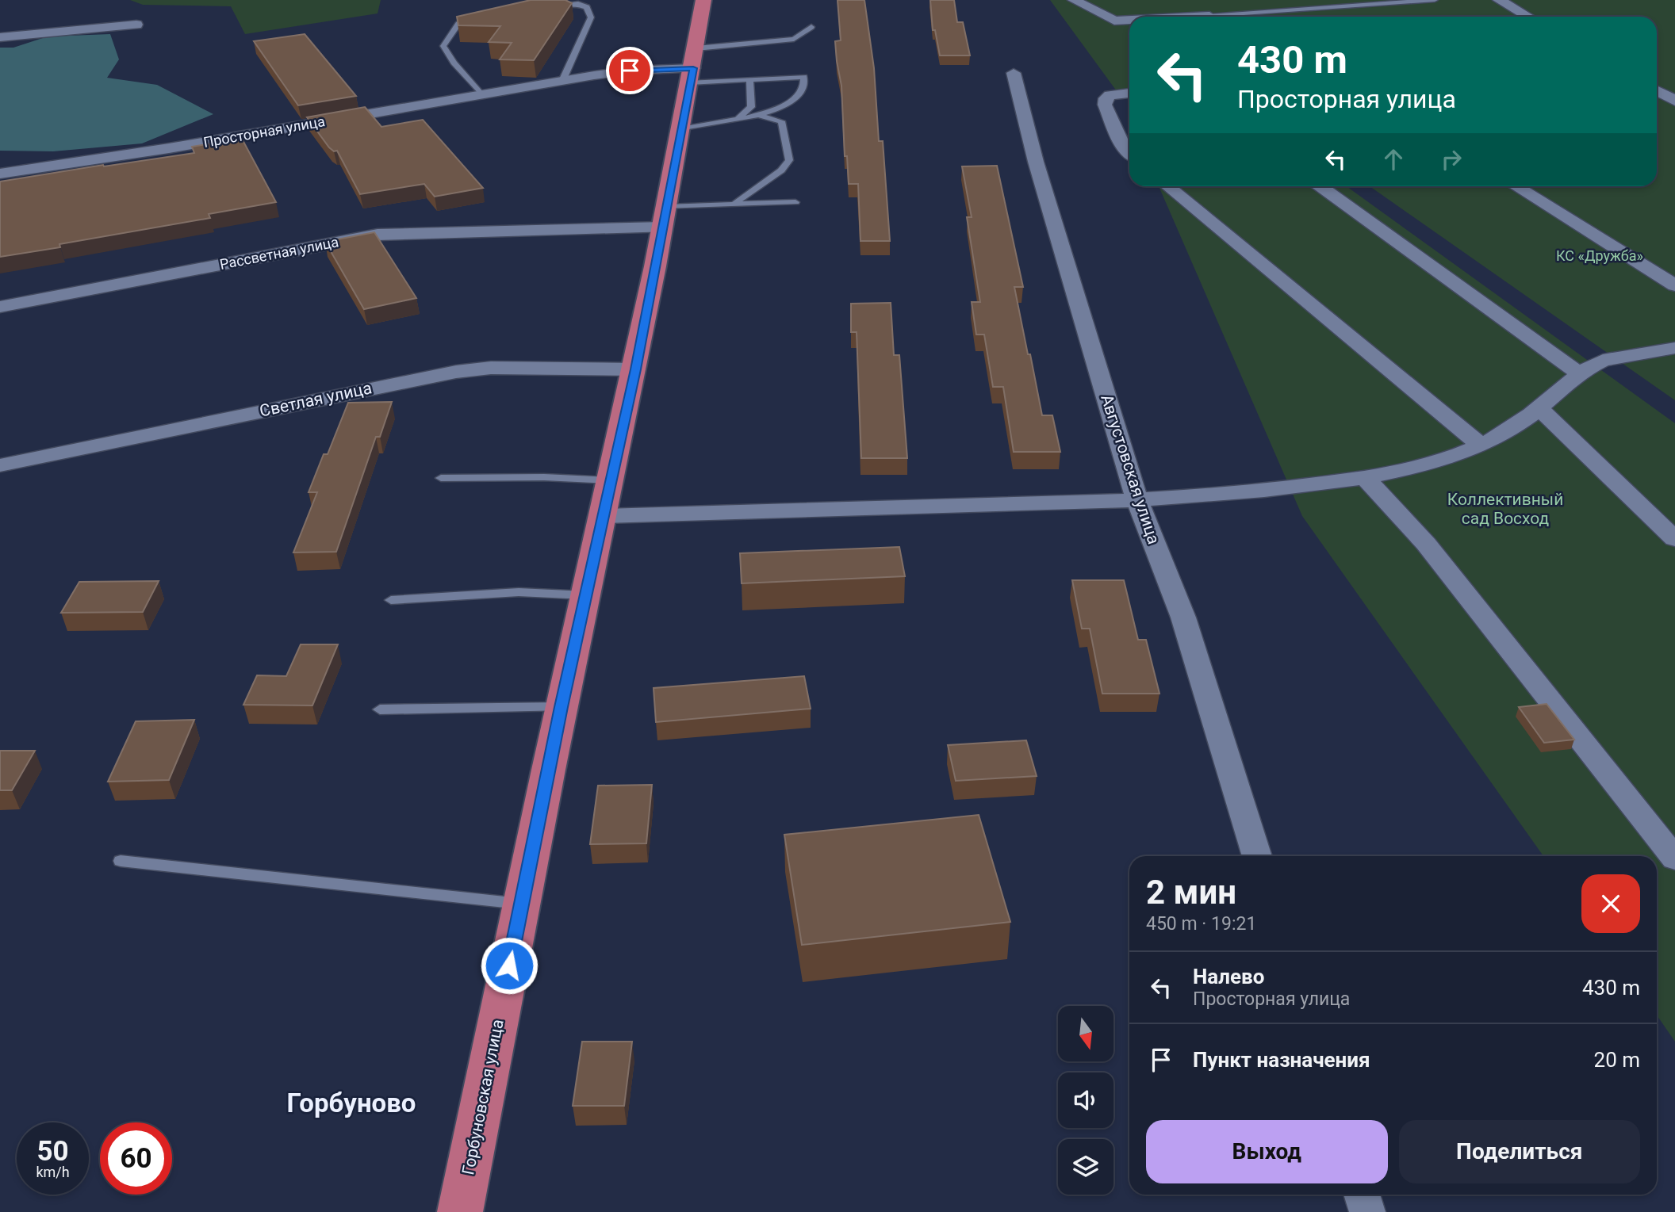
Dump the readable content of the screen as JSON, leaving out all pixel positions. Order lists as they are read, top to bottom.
{
  "streets": {
    "main road": ["Горбуновская улица"],
    "street": [
      "Просторная улица",
      "Рассветная улица",
      "Светлая улица",
      "Августовская улица"
    ]
  },
  "crossings": [
    ["Просторная улица", "Горбуновская улица"],
    ["Рассветная улица", "Горбуновская улица"],
    ["Светлая улица", "Горбуновская улица"]
  ],
  "districts": ["Горбуново"],
  "parks": ["КС «Дружба»", "Коллективный сад Восход"],
  "north": "bottom",
  "page": {
    "turn": ["430 m", "Просторная улица"],
    "heading": ["2 мин", "450 m · 19:21"],
    "list": [
      {
        "name": "Налево",
        "note": "Просторная улица",
        "value": "430 m"
      },
      {
        "name": "Пункт назначения",
        "value": "20 m"
      }
    ],
    "buttons": ["Выход", "Поделиться"],
    "speed": "50 km/h",
    "limit": "60"
  }
}
